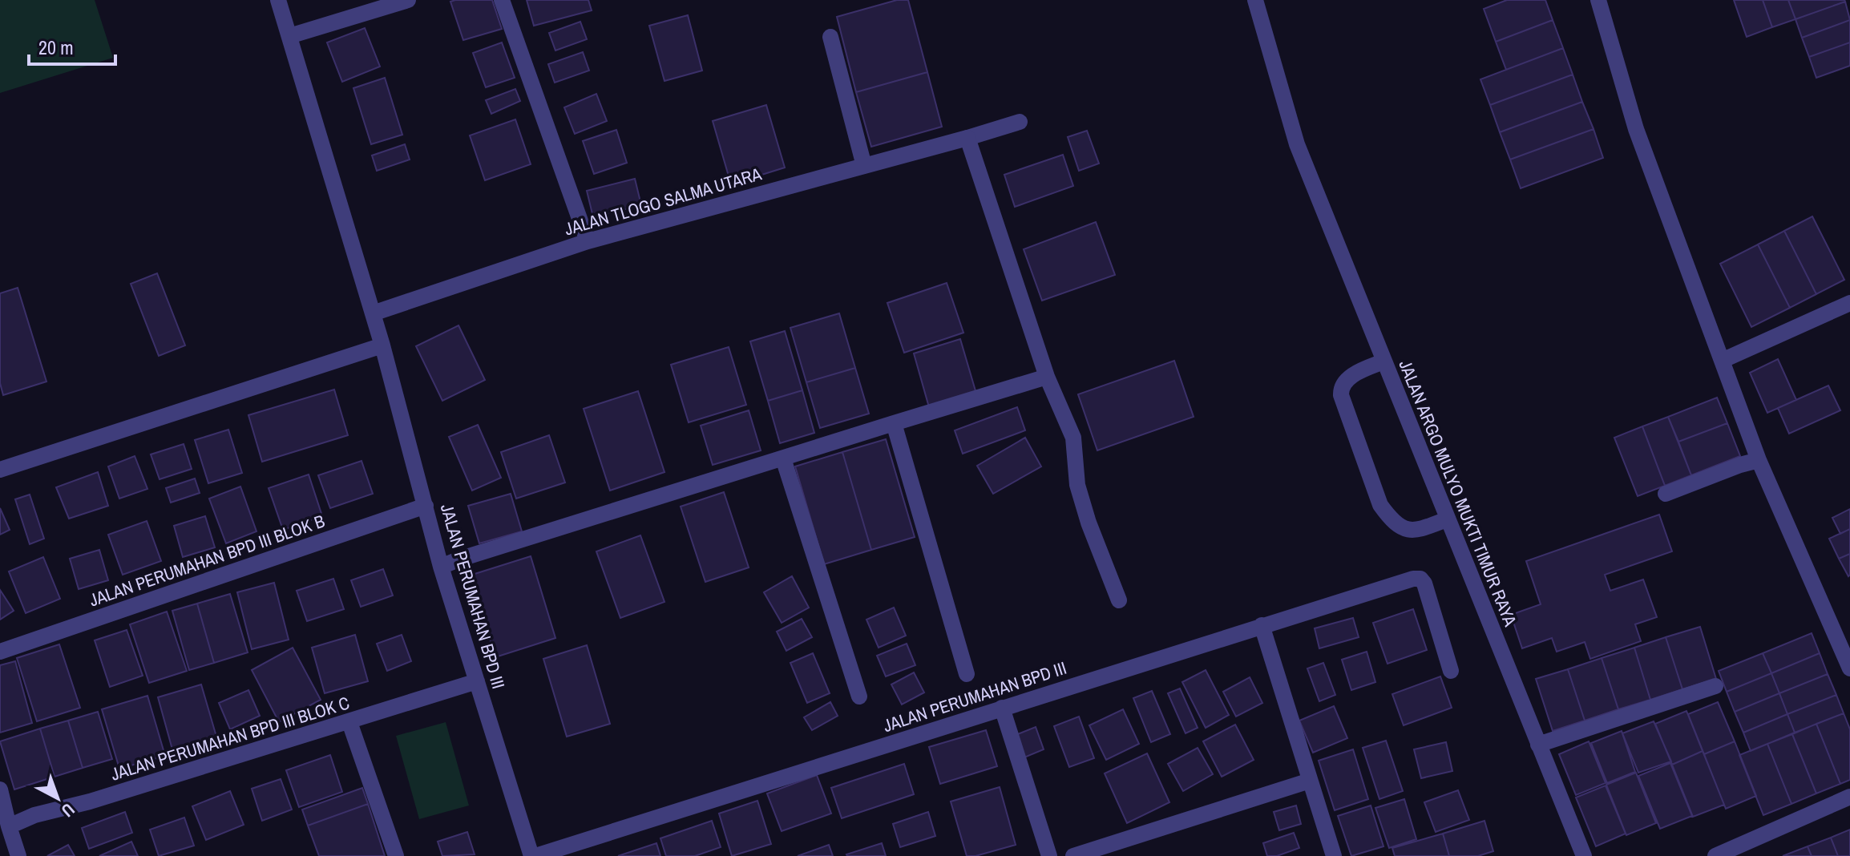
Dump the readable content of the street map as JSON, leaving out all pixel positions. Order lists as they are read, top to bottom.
{
  "streets": {
    "street": [
      "JALAN TLOGO SALMA UTARA",
      "JALAN ARGO MULYO MUKTI TIMUR RAYA",
      "JALAN PERUMAHAN BPD III BLOK B",
      "JALAN PERUMAHAN BPD III",
      "JALAN PERUMAHAN BPD III BLOK C"
    ]
  },
  "crossings": [
    ["JALAN TLOGO SALMA UTARA", "JALAN PERUMAHAN BPD III"],
    ["JALAN PERUMAHAN BPD III BLOK B", "JALAN PERUMAHAN BPD III"],
    ["JALAN PERUMAHAN BPD III", "JALAN PERUMAHAN BPD III BLOK C"]
  ],
  "scale_bar": "20 m",
  "north": "bottom right"
}
